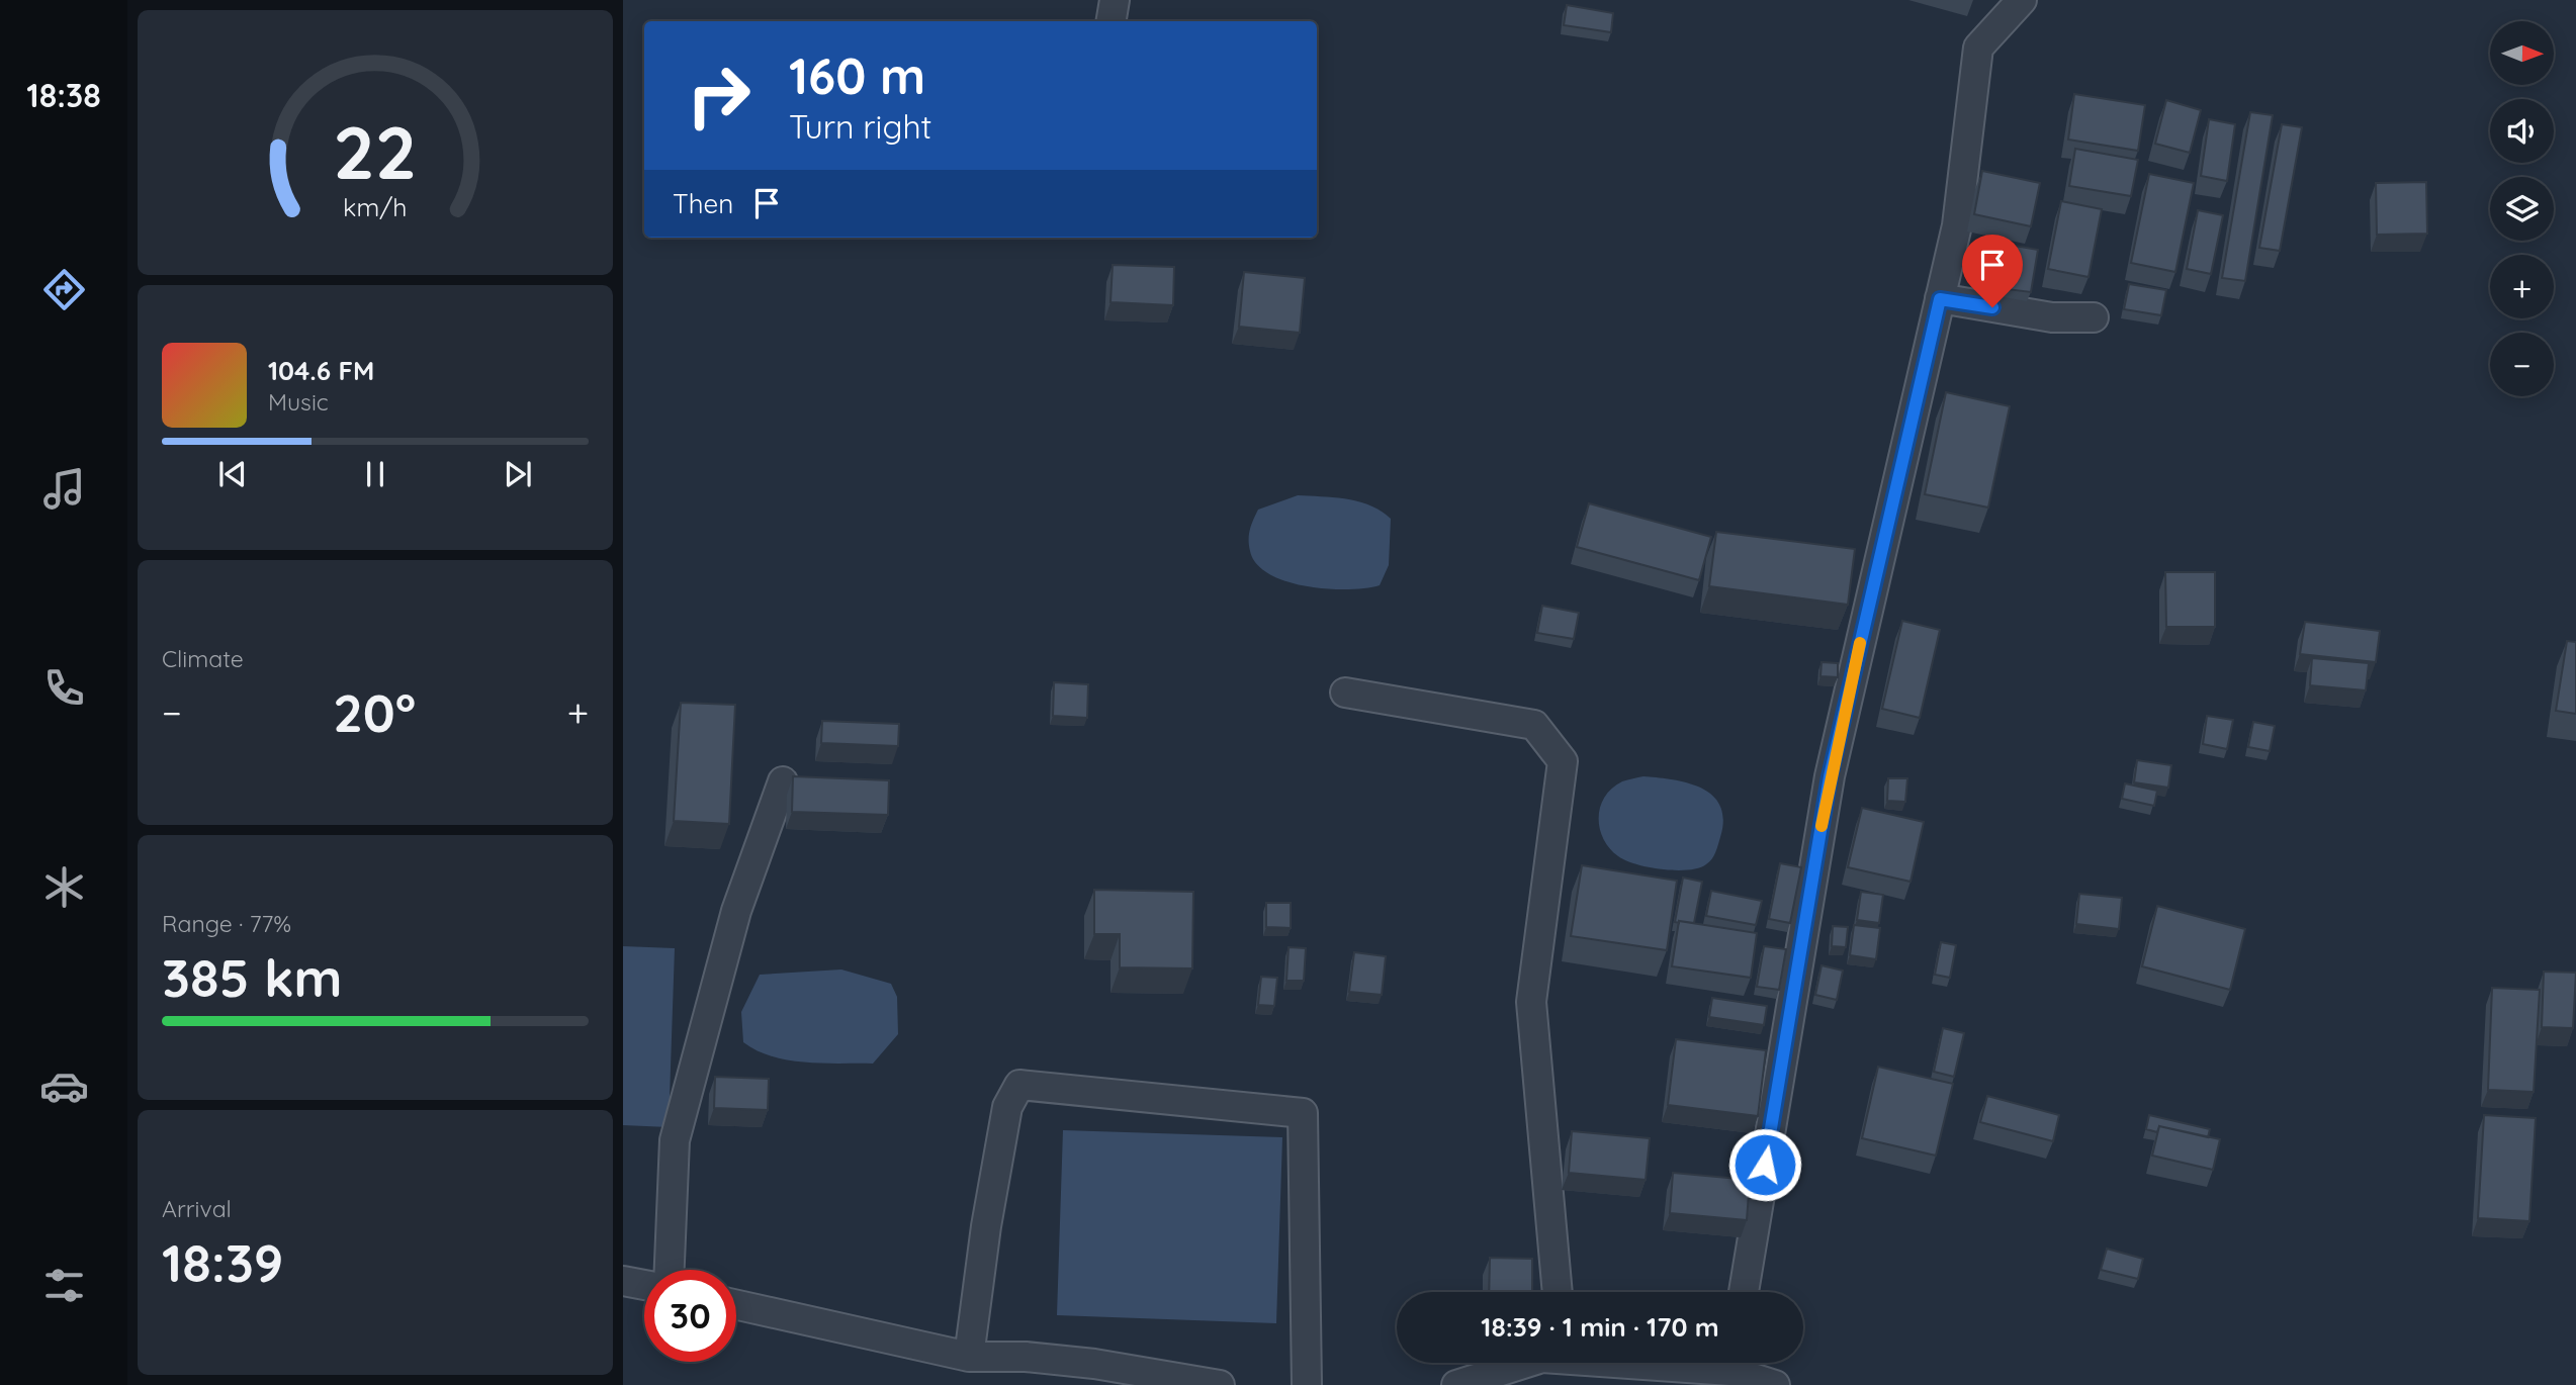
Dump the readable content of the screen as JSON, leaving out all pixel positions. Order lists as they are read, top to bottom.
{
  "north": "right",
  "page": {
    "tabs": "18:38",
    "map_buttons": ["+", "−"],
    "turn": ["160 m", "Turn right"],
    "then": "Then",
    "song": ["104.6 FM", "Music"],
    "tile": [
      "Climate",
      ["Range · 77%", "385 km"],
      ["Arrival", "18:39"]
    ],
    "heat": ["−", "20°", "+"],
    "limit": "30",
    "trip": "18:39 · 1 min · 170 m",
    "gauge": ["22", "km/h"]
  }
}
